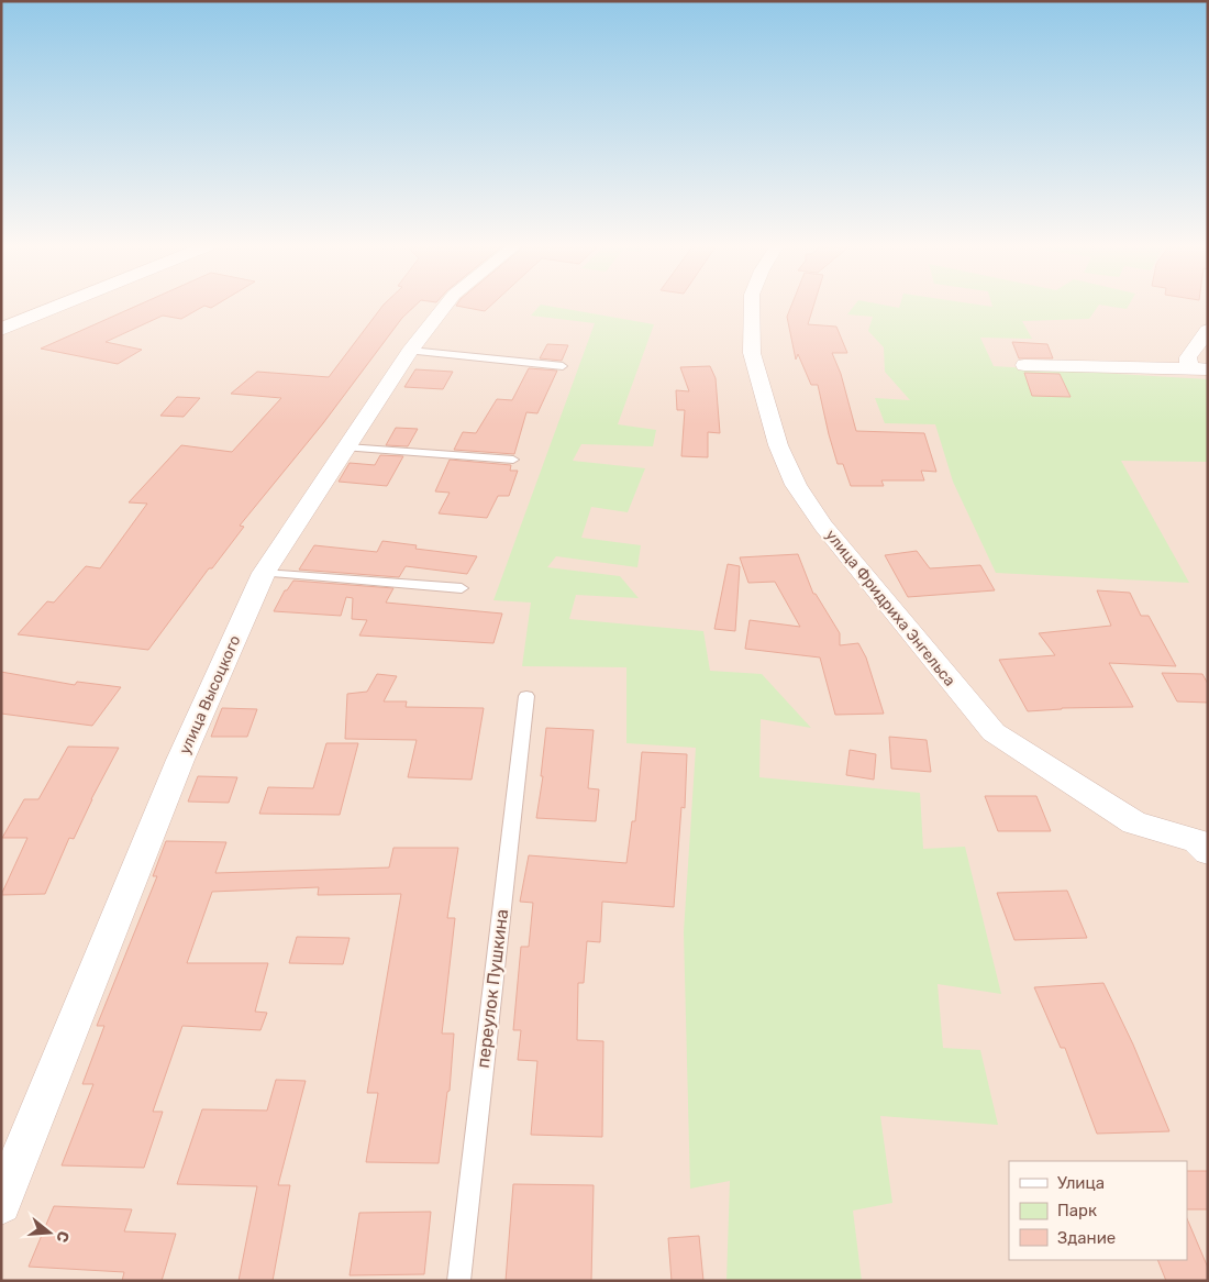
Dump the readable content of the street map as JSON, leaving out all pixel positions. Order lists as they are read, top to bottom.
{
  "streets": {
    "street": ["улица Фридриха Энгельса", "улица Высоцкого"],
    "lane": ["переулок Пушкина"]
  },
  "legend": ["Улица", "Парк", "Здание"],
  "north": "right"
}
